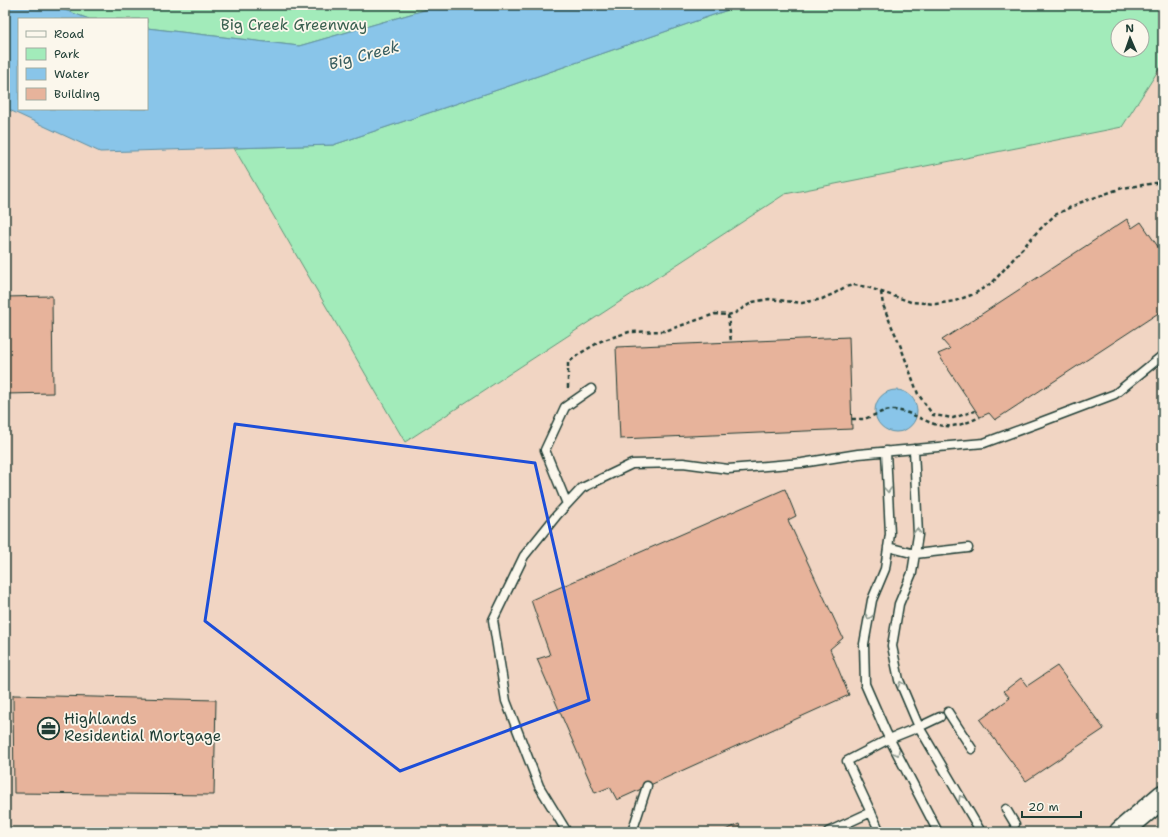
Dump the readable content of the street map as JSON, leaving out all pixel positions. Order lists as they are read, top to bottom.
{
  "water": ["Big Creek"],
  "parks": ["Big Creek Greenway"],
  "places": {
    "office": ["Highlands Residential Mortgage"]
  },
  "legend": [
    "Road",
    "Park",
    "Water",
    "Building"
  ],
  "scale_bar": "20 m",
  "north": "top"
}
